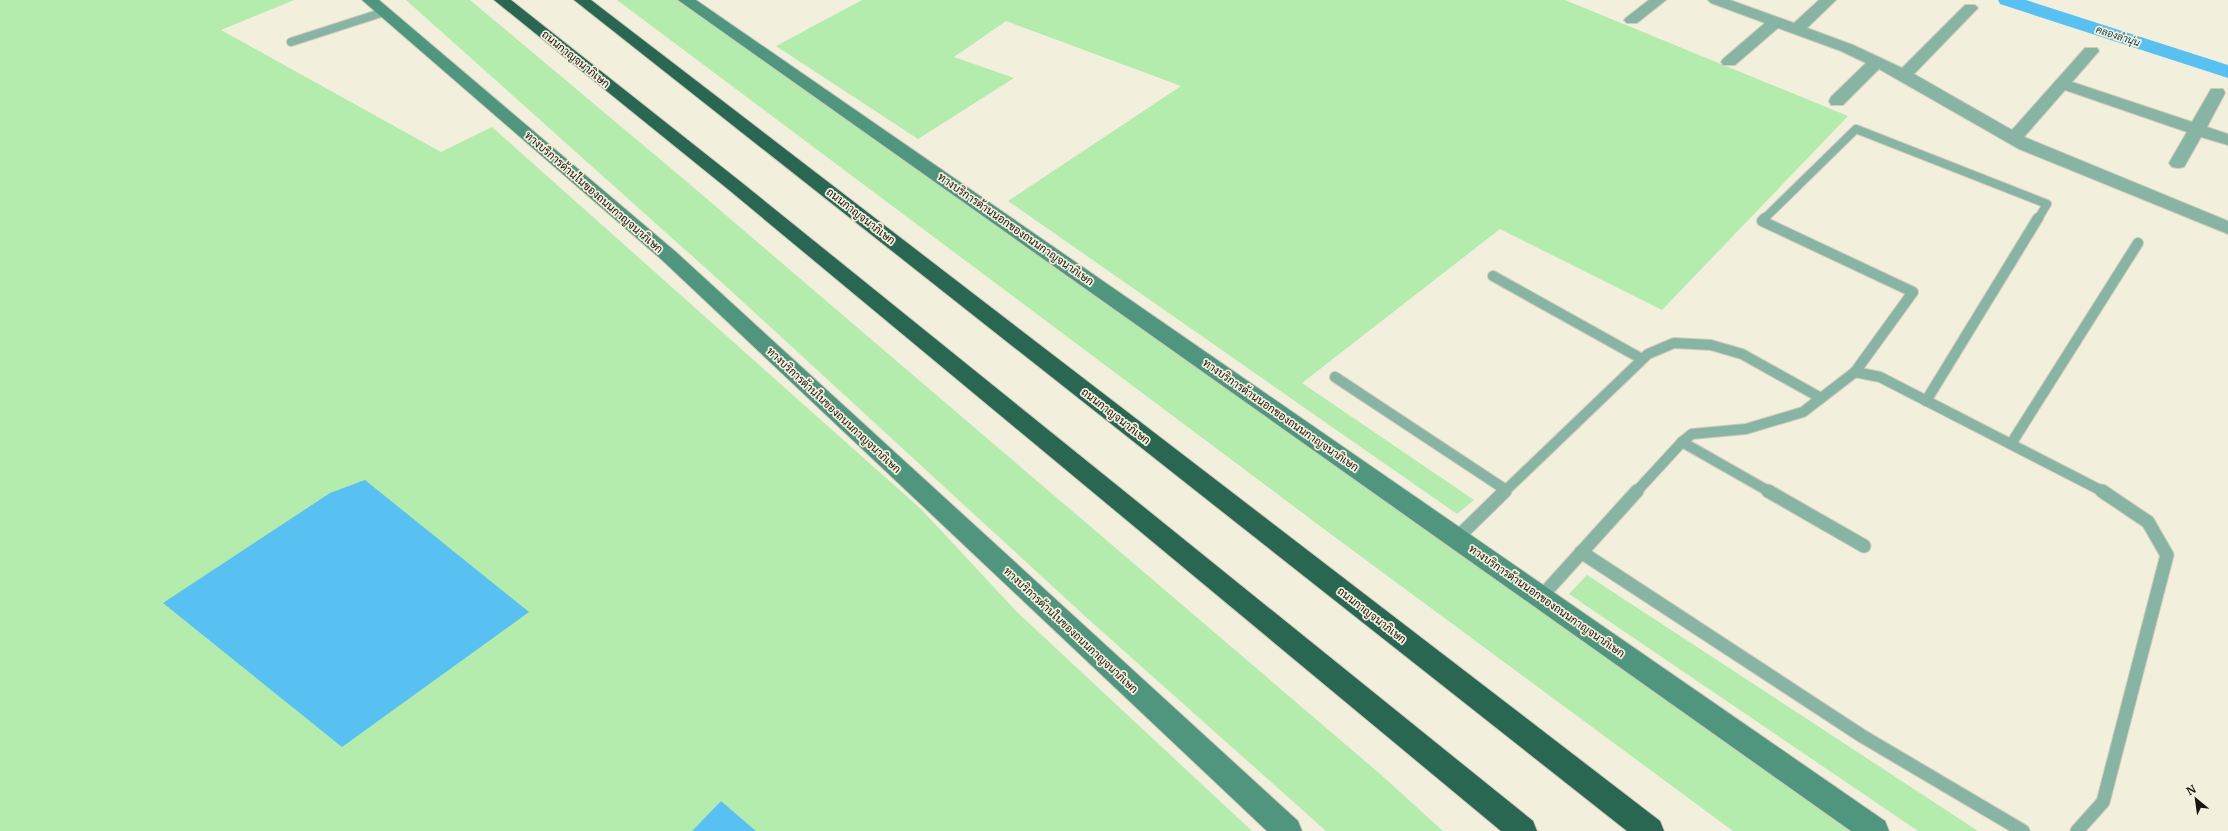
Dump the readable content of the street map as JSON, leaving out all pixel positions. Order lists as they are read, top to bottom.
{
  "streets": {
    "highway": ["ถนนกาญจนาภิเษก"],
    "main road": ["ทางบริการด้านในของถนนกาญจนาภิเษก", "ทางบริการด้านนอกของถนนกาญจนาภิเษก"]
  },
  "water": ["คลองลำนุ่น"],
  "north": "top left"
}
